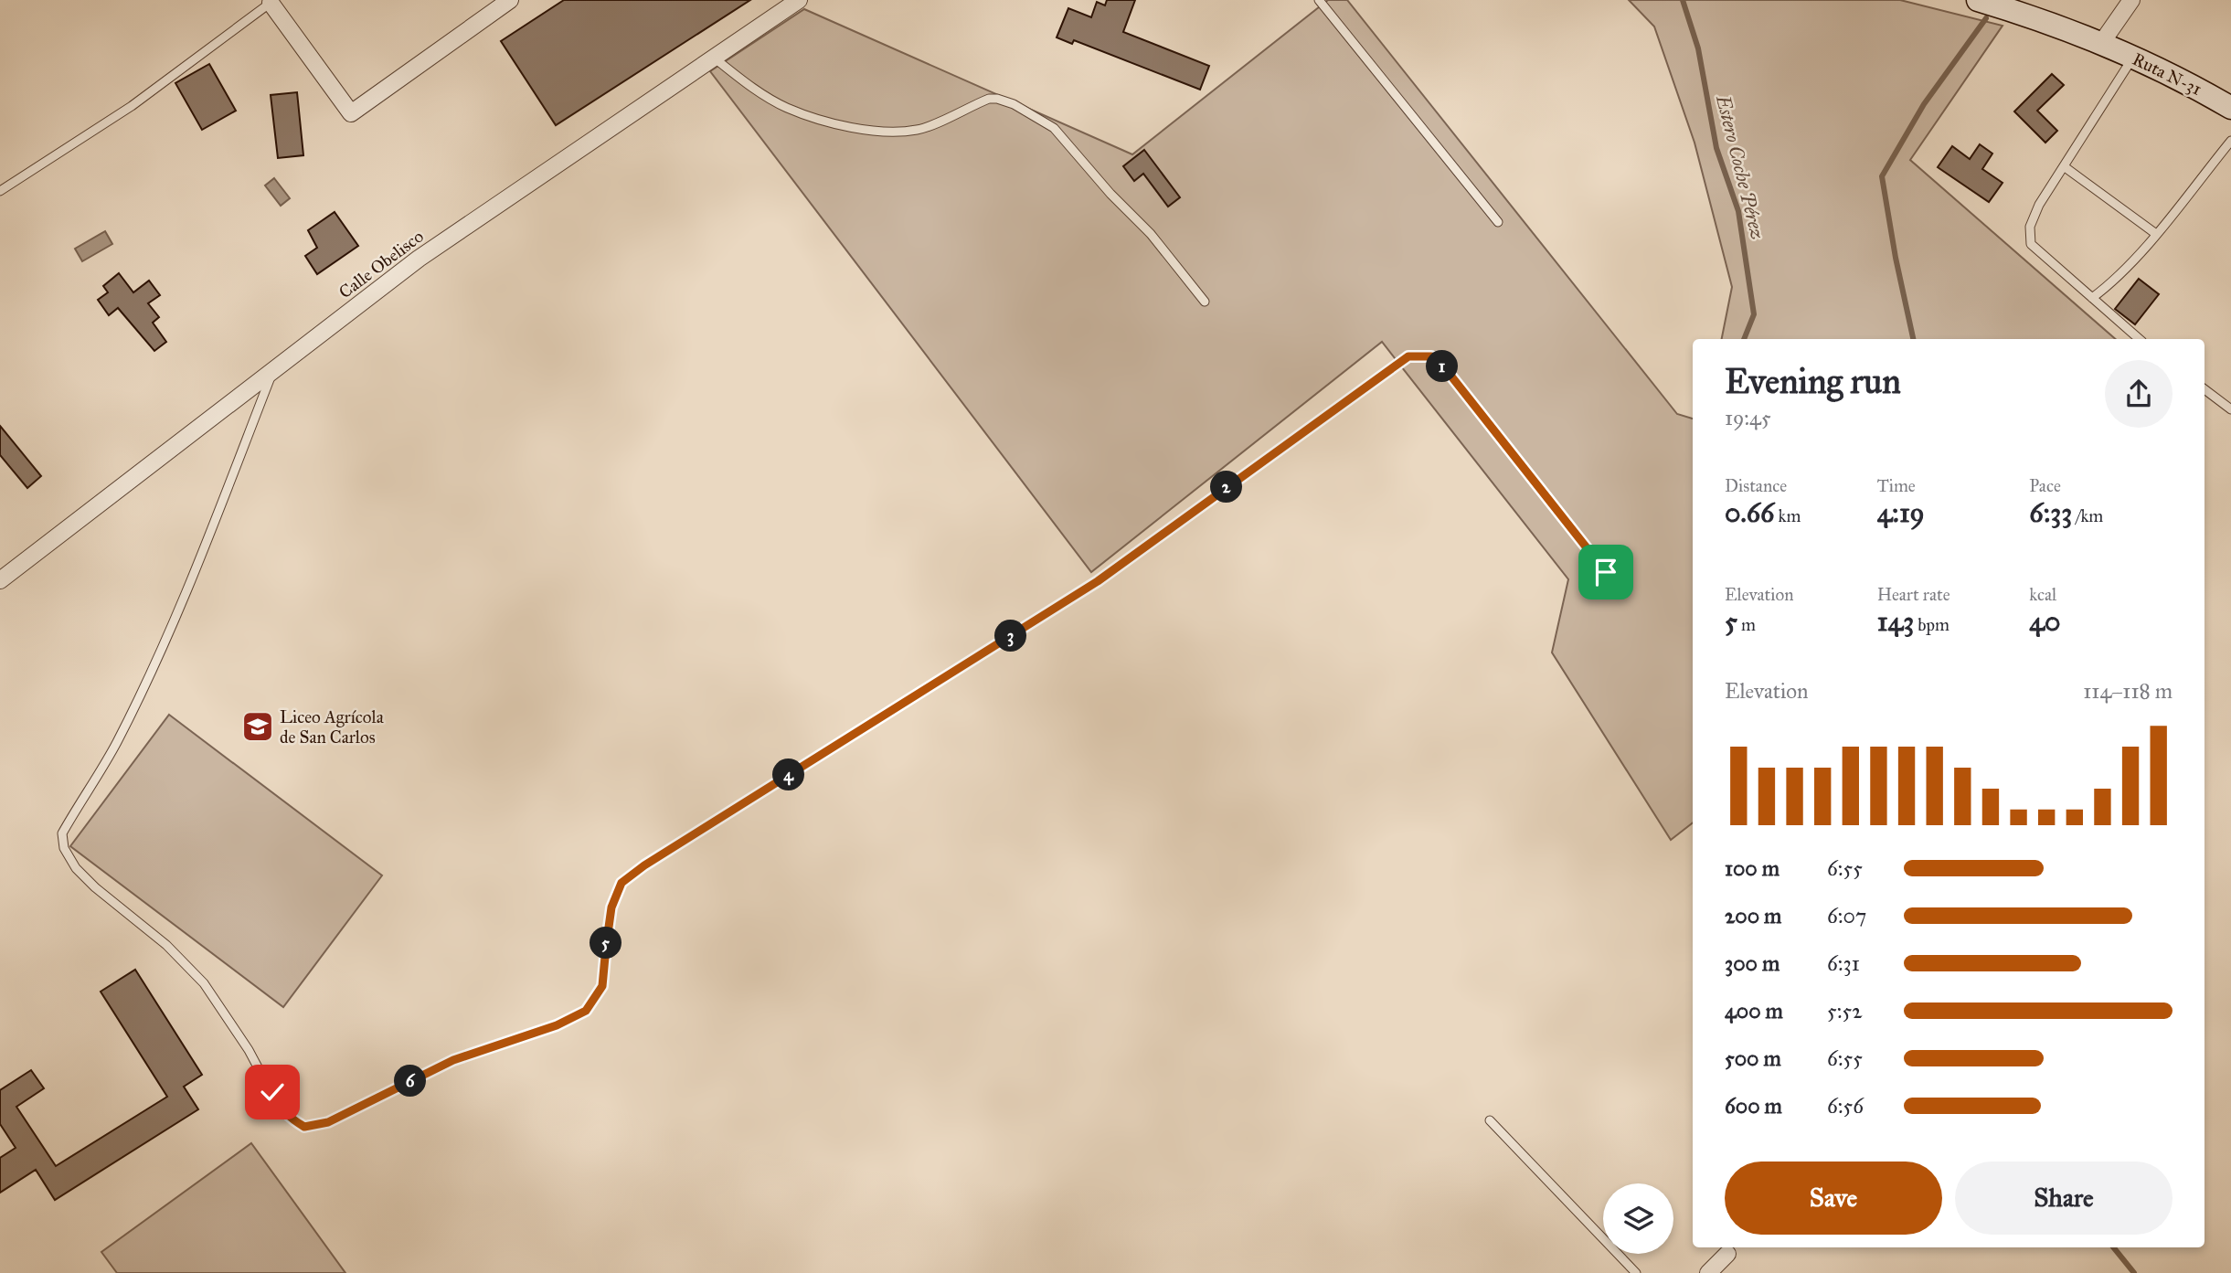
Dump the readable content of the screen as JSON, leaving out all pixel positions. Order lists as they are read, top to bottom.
{
  "streets": {
    "main road": ["Ruta N-31"],
    "street": ["Calle Obelisco"]
  },
  "water": ["Estero Coche Pérez"],
  "places": {
    "school or university": ["Liceo Agrícola de San Carlos"]
  },
  "page": {
    "heading": ["Evening run", "19:45"],
    "pins": [
      "1",
      "2",
      "3",
      "4",
      "5",
      "6"
    ],
    "stats": [
      ["Distance", "0.66 km"],
      ["Time", "4:19"],
      ["Pace", "6:33 /km"],
      ["Elevation", "5 m"],
      ["Heart rate", "143 bpm"],
      ["kcal", "40"]
    ],
    "chart": ["Elevation", "114–118 m"],
    "list": [
      {
        "name": "100 m",
        "note": "6:55"
      },
      {
        "name": "200 m",
        "note": "6:07"
      },
      {
        "name": "300 m",
        "note": "6:31"
      },
      {
        "name": "400 m",
        "note": "5:52"
      },
      {
        "name": "500 m",
        "note": "6:55"
      },
      {
        "name": "600 m",
        "note": "6:56"
      }
    ],
    "buttons": ["Save", "Share"]
  }
}
